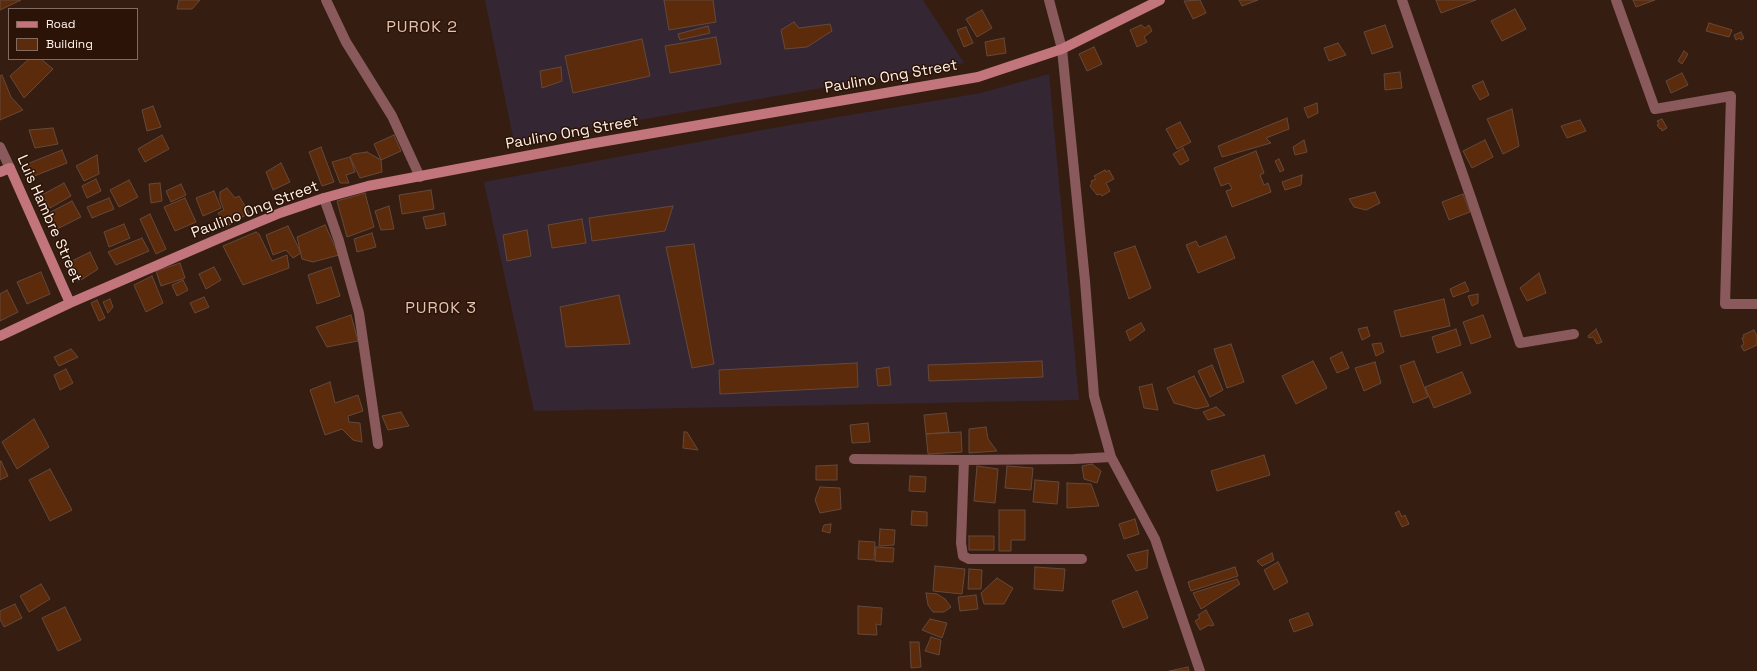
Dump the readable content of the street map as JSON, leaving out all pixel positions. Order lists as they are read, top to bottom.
{
  "streets": {
    "street": ["Paulino Ong Street", "Luis Hambre Street"]
  },
  "crossings": [
    ["Paulino Ong Street", "Luis Hambre Street"]
  ],
  "districts": ["PUROK 2", "PUROK 3"],
  "legend": ["Road", "Building"]
}
